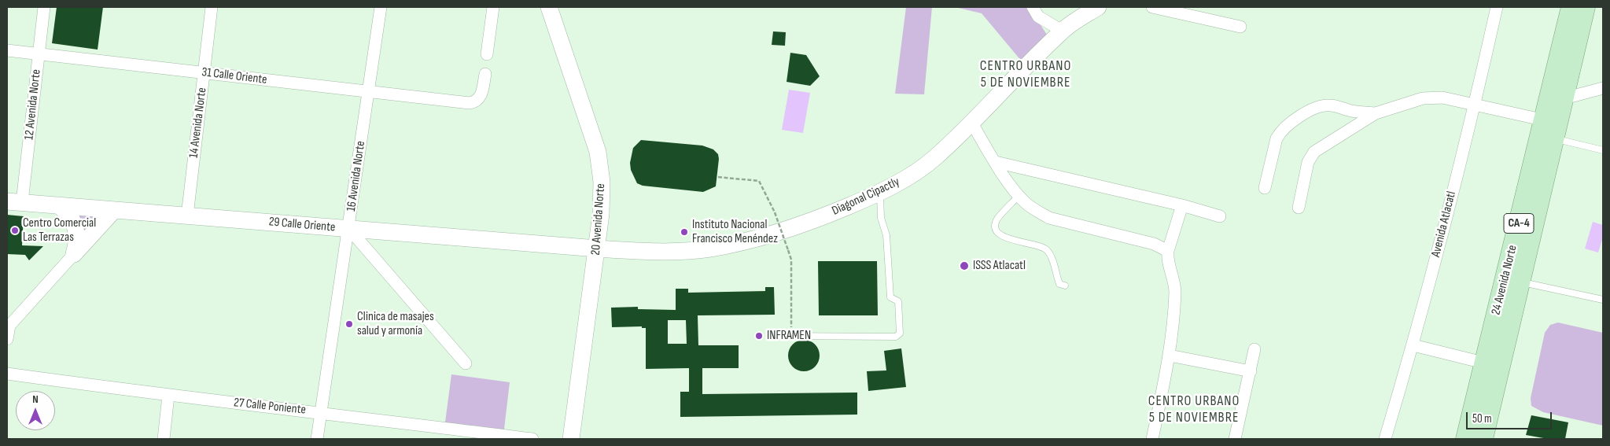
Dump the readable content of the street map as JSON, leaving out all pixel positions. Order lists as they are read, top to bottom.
{
  "streets": {
    "main road": ["CA-4", "24 Avenida Norte"],
    "street": [
      "31 Calle Oriente",
      "12 Avenida Norte",
      "14 Avenida Norte",
      "16 Avenida Norte",
      "Diagonal Cipactly",
      "20 Avenida Norte",
      "Avenida Atlacatl",
      "29 Calle Oriente",
      "27 Calle Poniente"
    ]
  },
  "crossings": [
    ["31 Calle Oriente", "12 Avenida Norte"],
    ["31 Calle Oriente", "14 Avenida Norte"],
    ["31 Calle Oriente", "16 Avenida Norte"],
    ["12 Avenida Norte", "29 Calle Oriente"],
    ["14 Avenida Norte", "29 Calle Oriente"],
    ["16 Avenida Norte", "29 Calle Oriente"],
    ["16 Avenida Norte", "27 Calle Poniente"],
    ["Diagonal Cipactly", "20 Avenida Norte"],
    ["Diagonal Cipactly", "29 Calle Oriente"],
    ["20 Avenida Norte", "29 Calle Oriente"]
  ],
  "districts": ["CENTRO URBANO 5 DE NOVIEMBRE", "CENTRO URBANO 5 DE NOVIEMBRE"],
  "places": [
    "Centro Comercial Las Terrazas",
    "Instituto Nacional Francisco Menéndez",
    "ISSS Atlacatl",
    "Clinica de masajes salud y armonía",
    "INFRAMEN"
  ],
  "scale_bar": "50 m",
  "north": "top"
}
